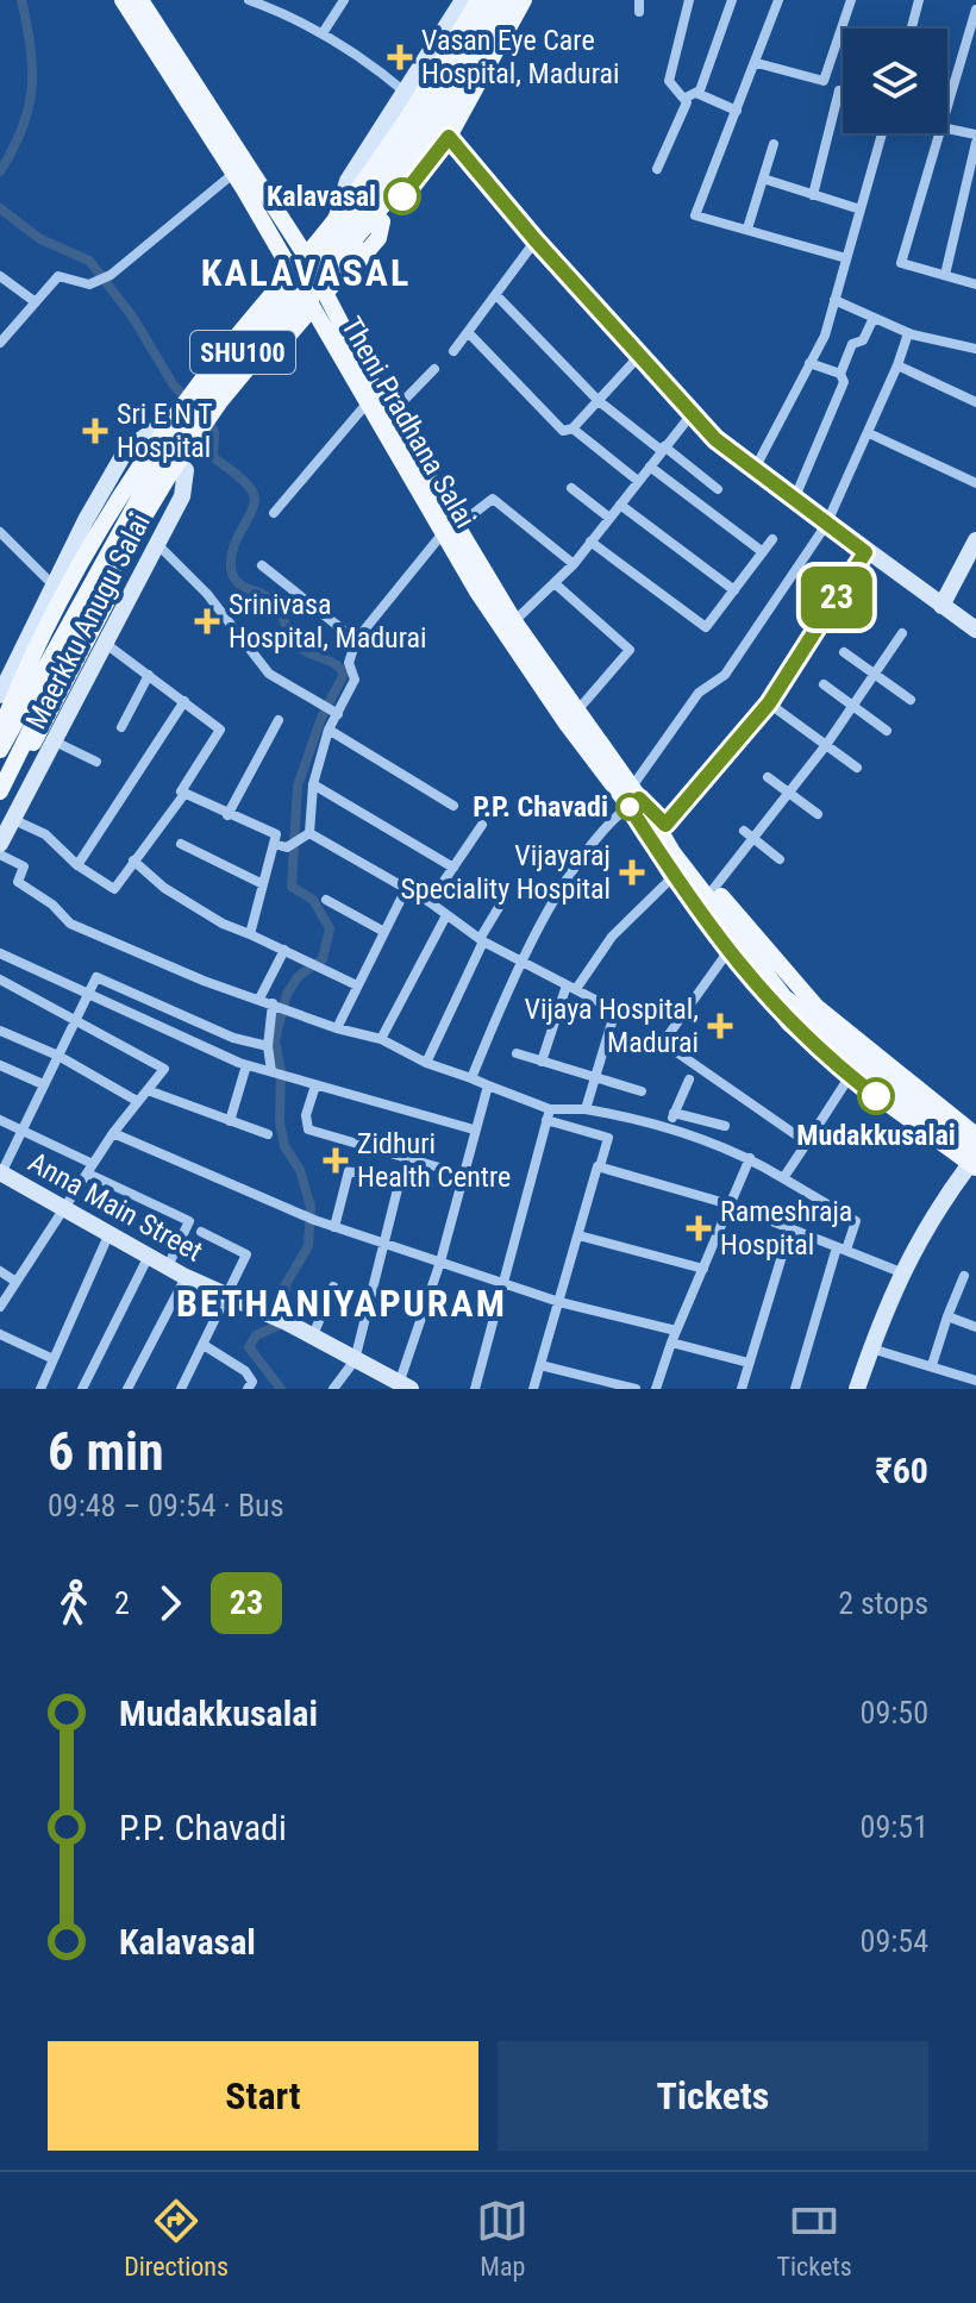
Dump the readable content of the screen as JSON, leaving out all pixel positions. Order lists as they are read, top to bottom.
{
  "streets": {
    "main road": ["SHU100", "Theni Pradhana Salai"],
    "street": ["Maerkku Anugu Salai", "Anna Main Street"]
  },
  "districts": ["KALAVASAL", "BETHANIYAPURAM"],
  "places": {
    "health": [
      "Vasan Eye Care Hospital, Madurai",
      "Sri E N T Hospital",
      "Srinivasa Hospital, Madurai",
      "Vijayaraj Speciality Hospital",
      "Vijaya Hospital, Madurai",
      "Zidhuri Health Centre",
      "Rameshraja Hospital"
    ],
    "other": ["Kalavasal", "P.P. Chavadi", "Mudakkusalai"]
  },
  "lines": ["bus line 23"],
  "page": {
    "on_map": "23",
    "heading": ["6 min", "09:48 – 09:54 · Bus", "₹60"],
    "legs": ["2", "23", "2 stops"],
    "list": [
      {
        "name": "Mudakkusalai",
        "value": "09:50"
      },
      {
        "name": "P.P. Chavadi",
        "value": "09:51"
      },
      {
        "name": "Kalavasal",
        "value": "09:54"
      }
    ],
    "buttons": ["Start", "Tickets"],
    "tabs": ["Directions", "Map", "Tickets"]
  }
}
